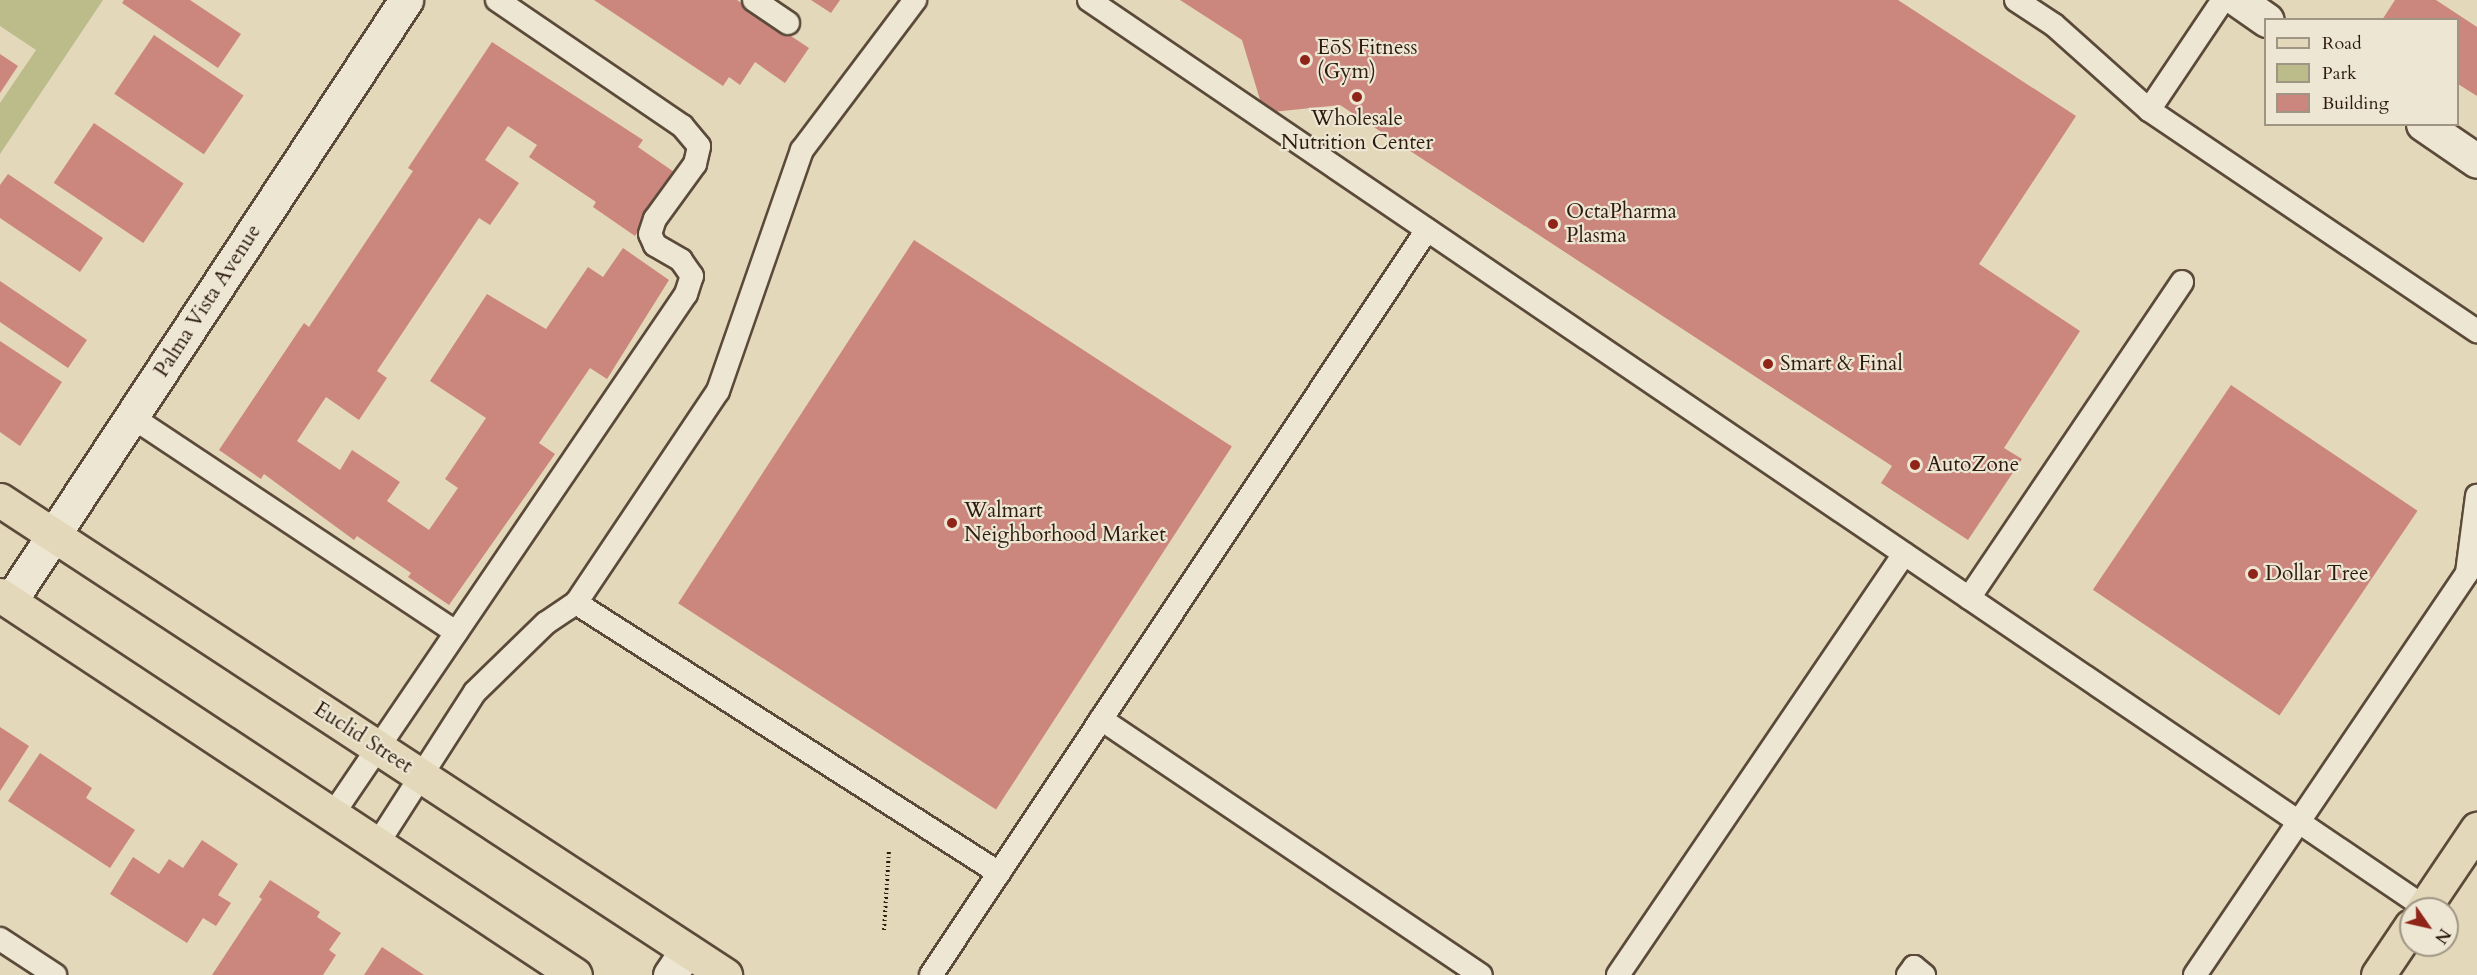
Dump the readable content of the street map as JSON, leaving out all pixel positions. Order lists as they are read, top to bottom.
{
  "streets": {
    "main road": ["Euclid Street"],
    "street": ["Palma Vista Avenue"]
  },
  "crossings": [
    ["Palma Vista Avenue", "Euclid Street"]
  ],
  "places": [
    "EōS Fitness (Gym)",
    "Wholesale Nutrition Center",
    "OctaPharma Plasma",
    "Smart & Final",
    "AutoZone",
    "Walmart Neighborhood Market",
    "Dollar Tree"
  ],
  "legend": ["Road", "Park", "Building"],
  "north": "bottom right"
}
